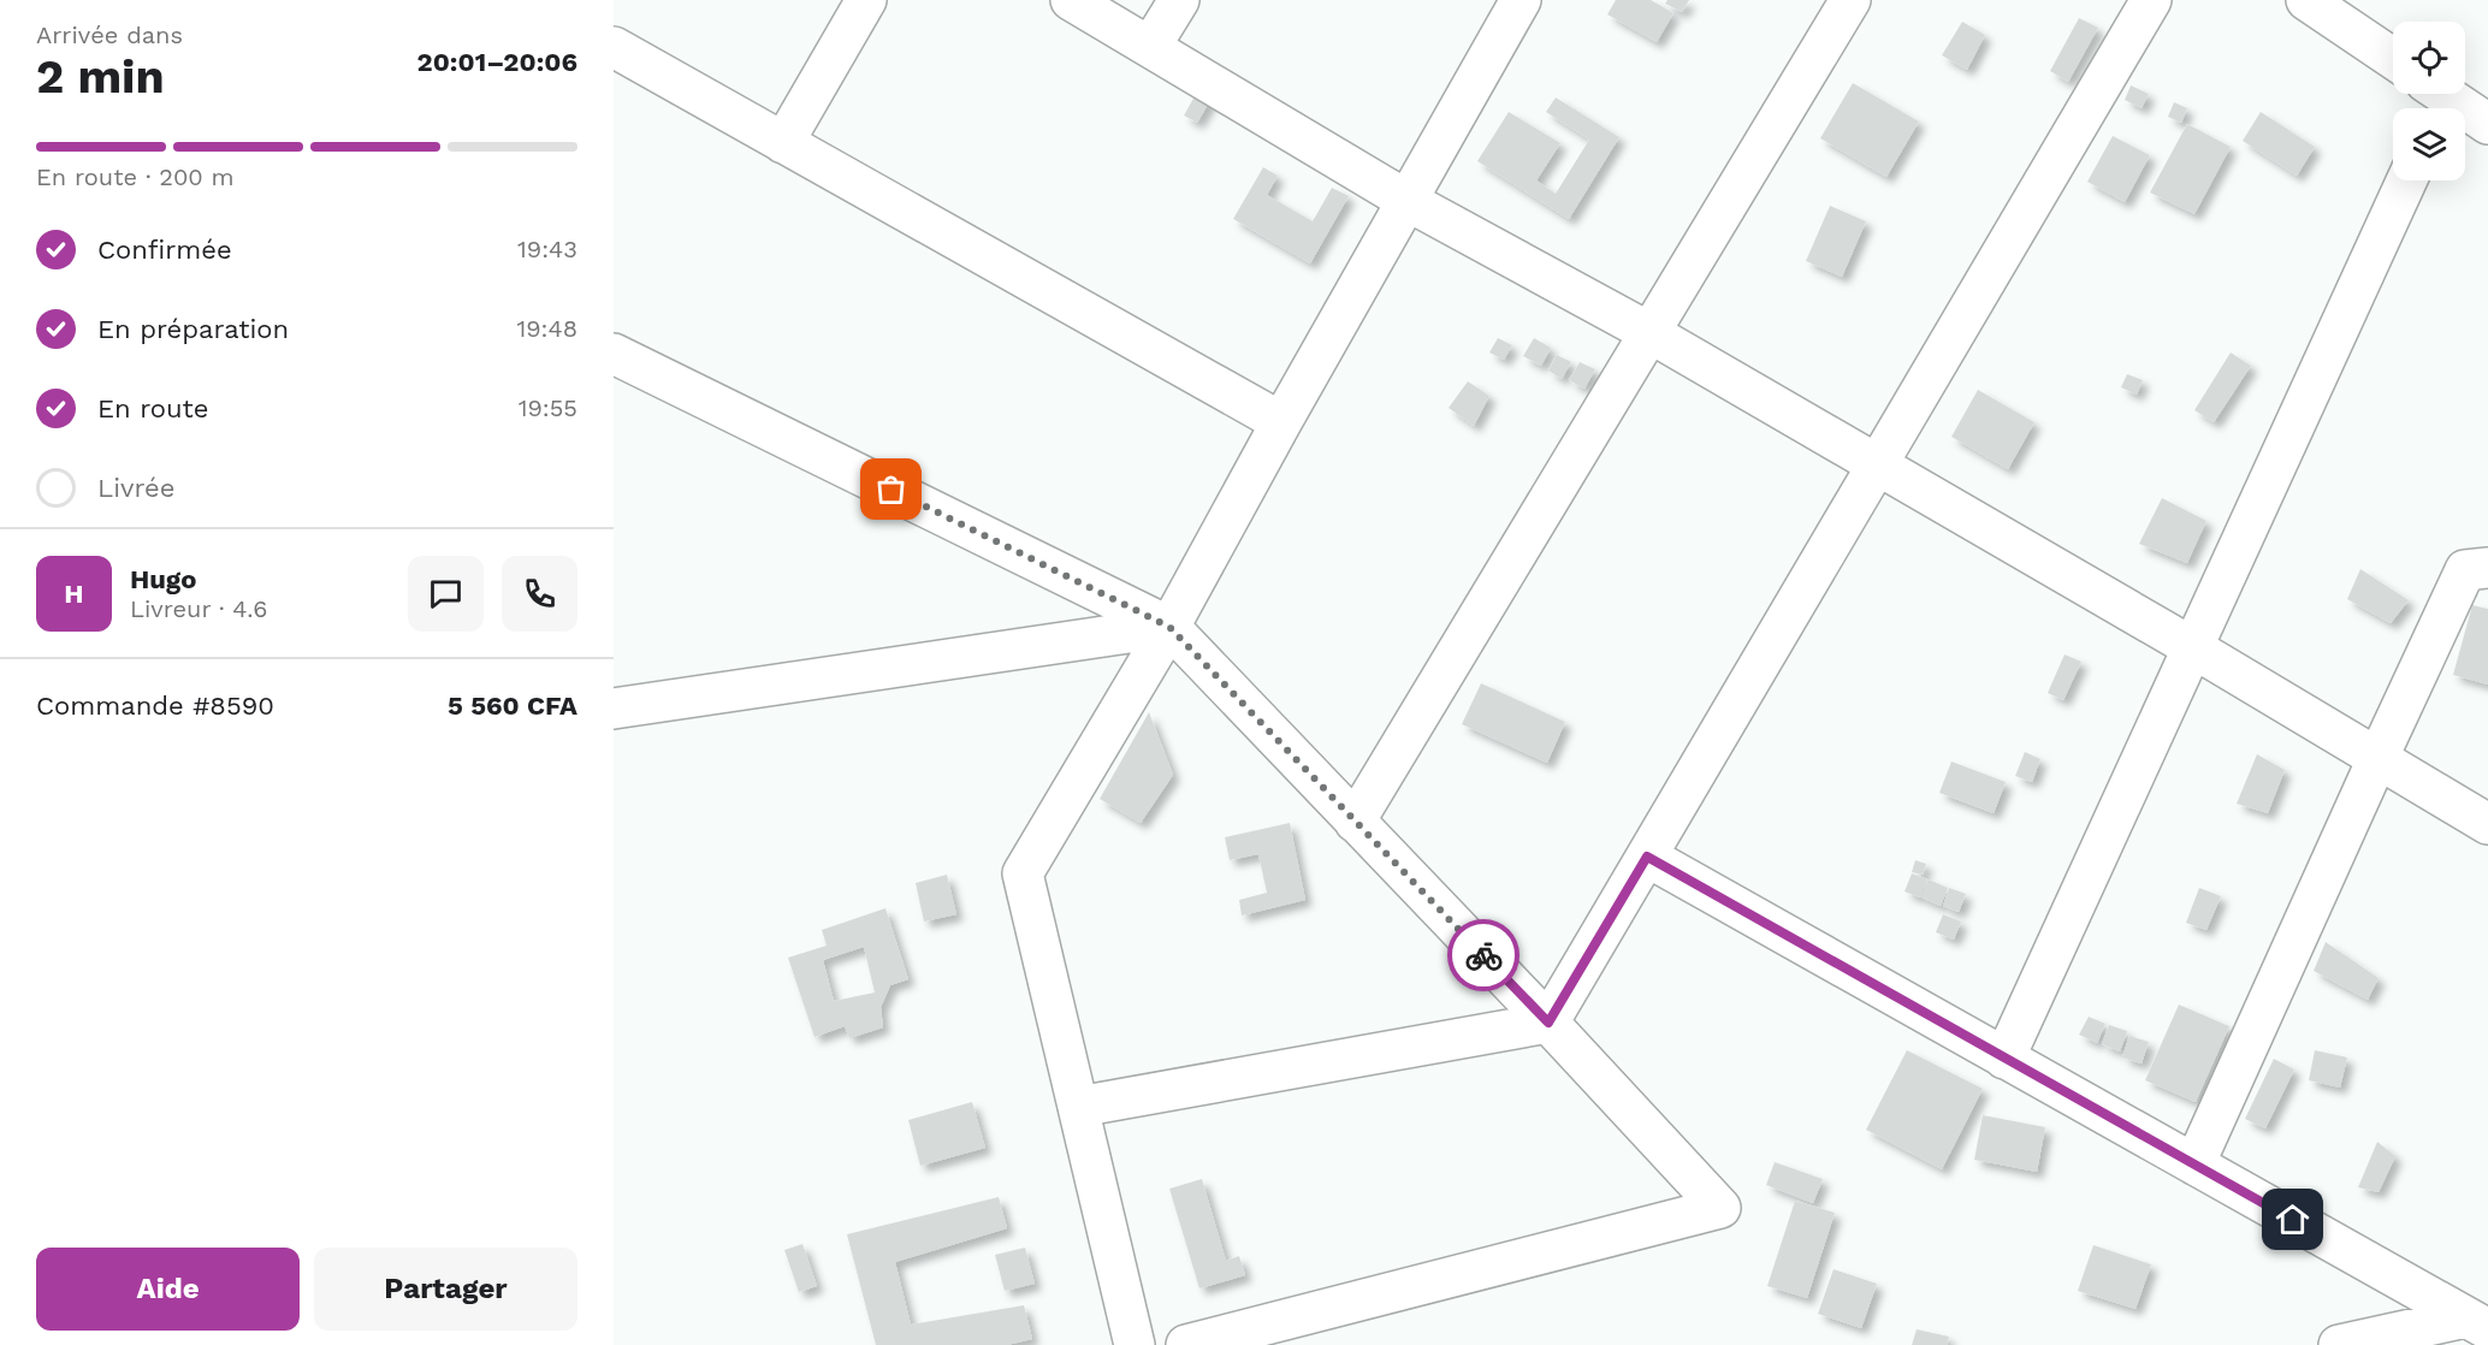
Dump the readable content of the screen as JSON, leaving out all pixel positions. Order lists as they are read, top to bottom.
{
  "page": {
    "heading": ["2 min", "Arrivée dans", "20:01–20:06"],
    "panel": [
      "Hugo",
      "Livreur · 4.6",
      "Commande #8590",
      "5 560 CFA"
    ],
    "bar": "En route · 200 m",
    "list": [
      ["Confirmée", "19:43"],
      ["En préparation", "19:48"],
      ["En route", "19:55"],
      "Livrée"
    ],
    "round": "H",
    "buttons": ["Aide", "Partager"]
  }
}
